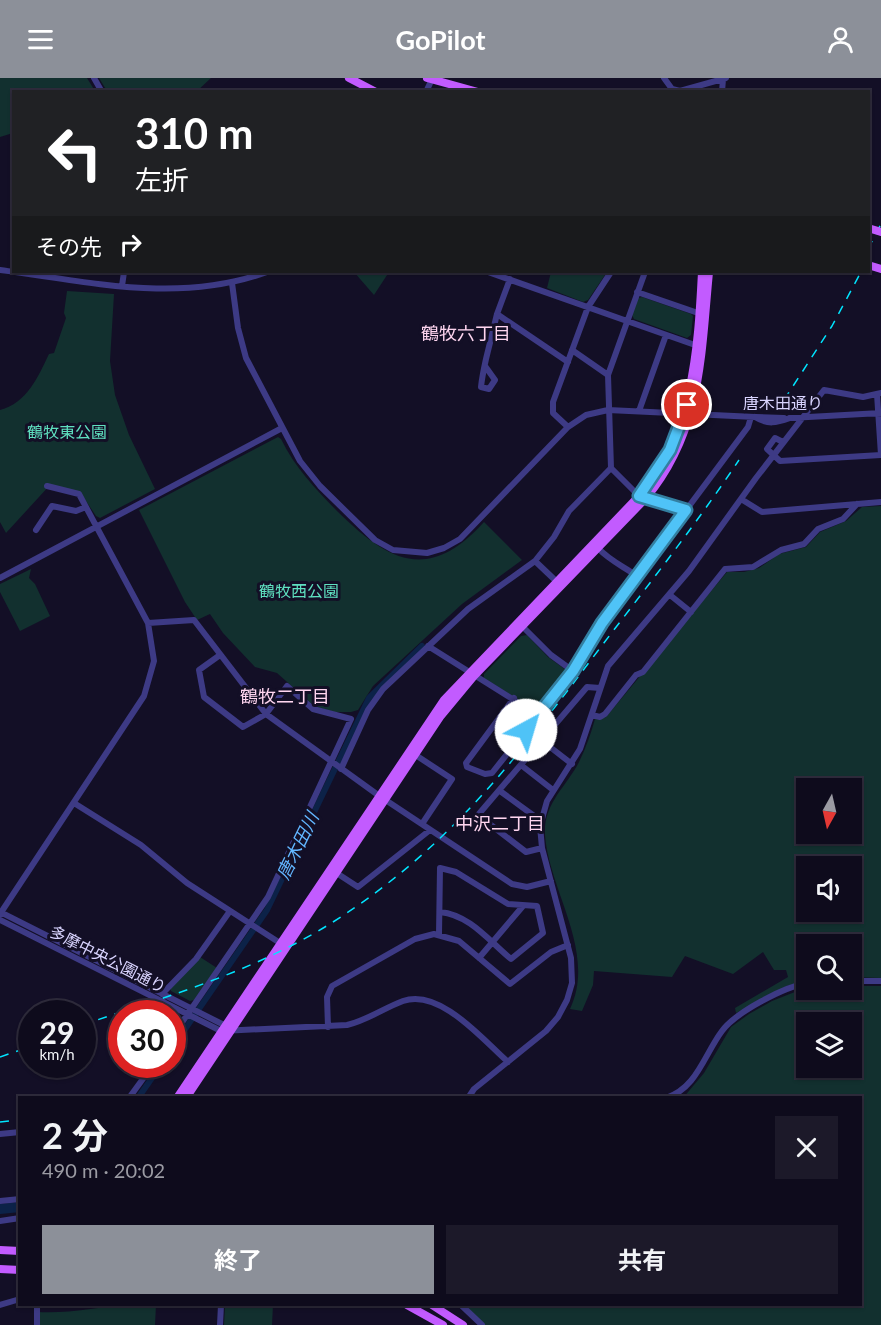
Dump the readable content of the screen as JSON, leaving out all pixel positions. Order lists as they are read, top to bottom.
{
  "streets": {
    "street": ["唐木田通り", "多摩中央公園通り"]
  },
  "districts": ["鶴牧六丁目", "鶴牧二丁目", "中沢二丁目"],
  "water": ["唐木田川"],
  "parks": ["鶴牧東公園", "鶴牧西公園"],
  "north": "bottom",
  "page": {
    "header": "GoPilot",
    "turn": ["310 m", "左折"],
    "then": "その先",
    "speed": "29 km/h",
    "limit": "30",
    "heading": ["2 分", "490 m · 20:02"],
    "buttons": ["終了", "共有"]
  }
}
